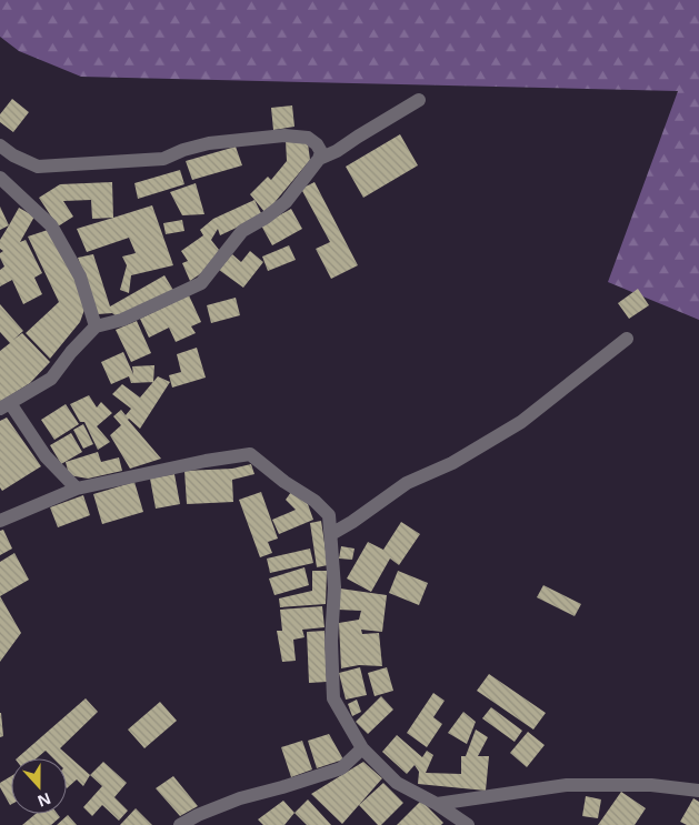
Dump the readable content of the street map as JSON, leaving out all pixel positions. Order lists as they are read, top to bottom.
{
  "north": "bottom"
}
